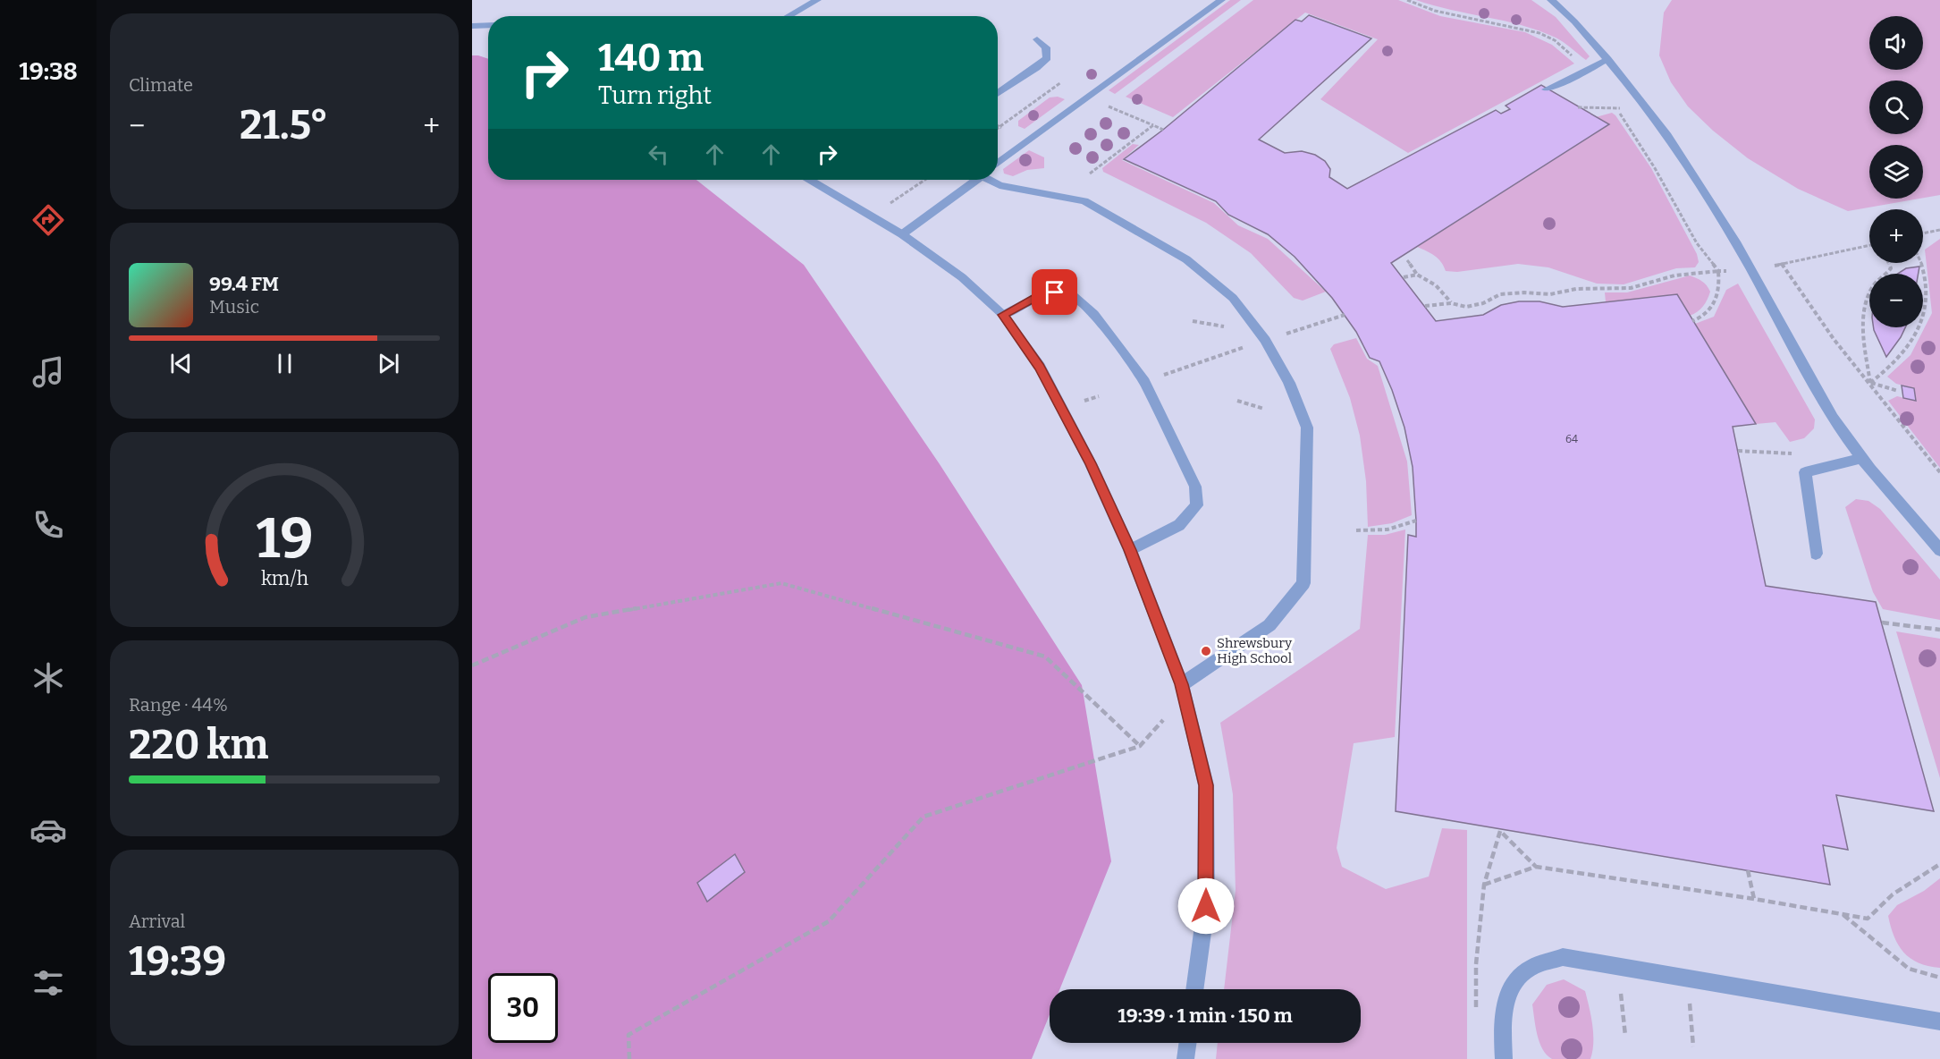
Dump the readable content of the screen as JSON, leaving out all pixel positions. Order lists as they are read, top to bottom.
{
  "places": ["Shrewsbury High School"],
  "house_numbers": ["64"],
  "page": {
    "tabs": "19:38",
    "tile": [
      "Climate",
      ["Range · 44%", "220 km"],
      ["Arrival", "19:39"]
    ],
    "map_buttons": ["+", "−"],
    "turn": ["140 m", "Turn right"],
    "heat": ["−", "21.5°", "+"],
    "song": ["99.4 FM", "Music"],
    "limit": "30",
    "trip": "19:39 · 1 min · 150 m",
    "gauge": ["19", "km/h"]
  }
}
